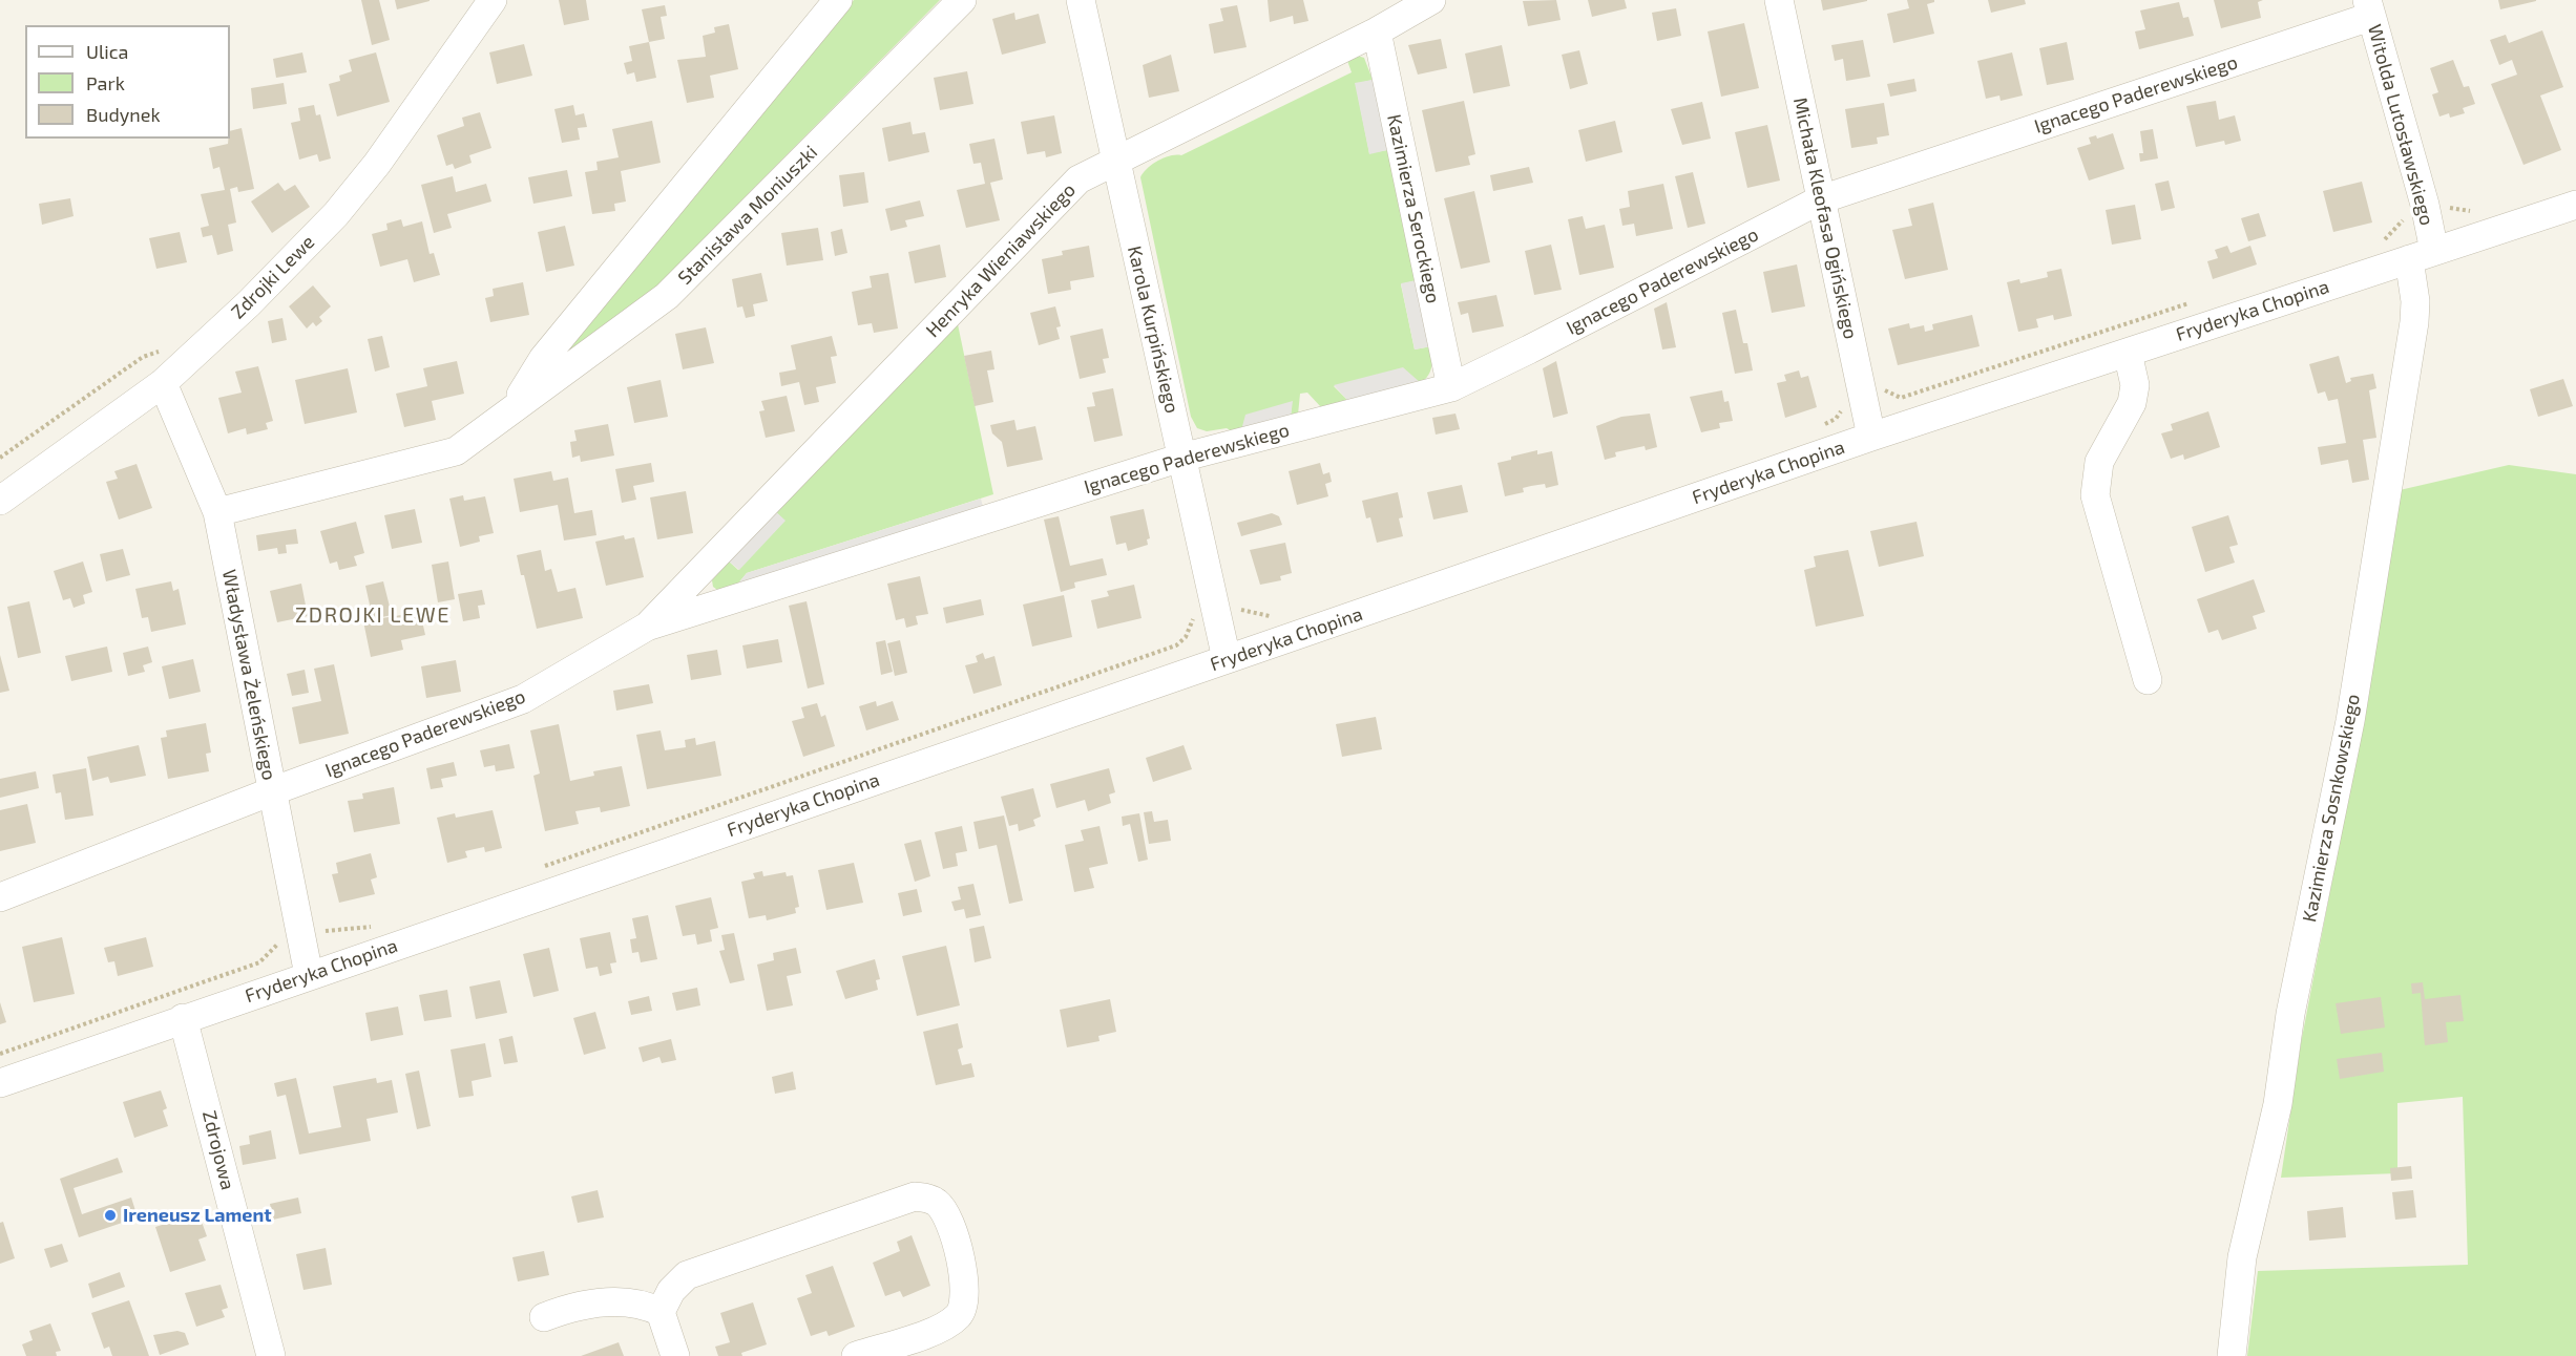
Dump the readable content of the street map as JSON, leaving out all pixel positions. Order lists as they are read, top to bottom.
{
  "streets": {
    "street": [
      "Ignacego Paderewskiego",
      "Witolda Lutosławskiego",
      "Kazimierza Serockiego",
      "Stanisława Moniuszki",
      "Michała Kleofasa Ogińskiego",
      "Henryka Wieniawskiego",
      "Zdrojki Lewe",
      "Fryderyka Chopina",
      "Karola Kurpińskiego",
      "Władysława Żeleńskiego",
      "Kazimierza Sosnkowskiego",
      "Zdrojowa"
    ]
  },
  "crossings": [
    ["Ignacego Paderewskiego", "Witolda Lutosławskiego"],
    ["Ignacego Paderewskiego", "Kazimierza Serockiego"],
    ["Ignacego Paderewskiego", "Michała Kleofasa Ogińskiego"],
    ["Ignacego Paderewskiego", "Henryka Wieniawskiego"],
    ["Ignacego Paderewskiego", "Karola Kurpińskiego"],
    ["Ignacego Paderewskiego", "Władysława Żeleńskiego"],
    ["Witolda Lutosławskiego", "Fryderyka Chopina"],
    ["Witolda Lutosławskiego", "Kazimierza Sosnkowskiego"],
    ["Kazimierza Serockiego", "Henryka Wieniawskiego"],
    ["Stanisława Moniuszki", "Władysława Żeleńskiego"],
    ["Michała Kleofasa Ogińskiego", "Fryderyka Chopina"],
    ["Henryka Wieniawskiego", "Karola Kurpińskiego"],
    ["Zdrojki Lewe", "Władysława Żeleńskiego"],
    ["Fryderyka Chopina", "Karola Kurpińskiego"],
    ["Fryderyka Chopina", "Władysława Żeleńskiego"],
    ["Fryderyka Chopina", "Kazimierza Sosnkowskiego"],
    ["Fryderyka Chopina", "Zdrojowa"]
  ],
  "districts": ["ZDROJKI LEWE"],
  "places": ["Ireneusz Lament"],
  "legend": ["Ulica", "Park", "Budynek"]
}
